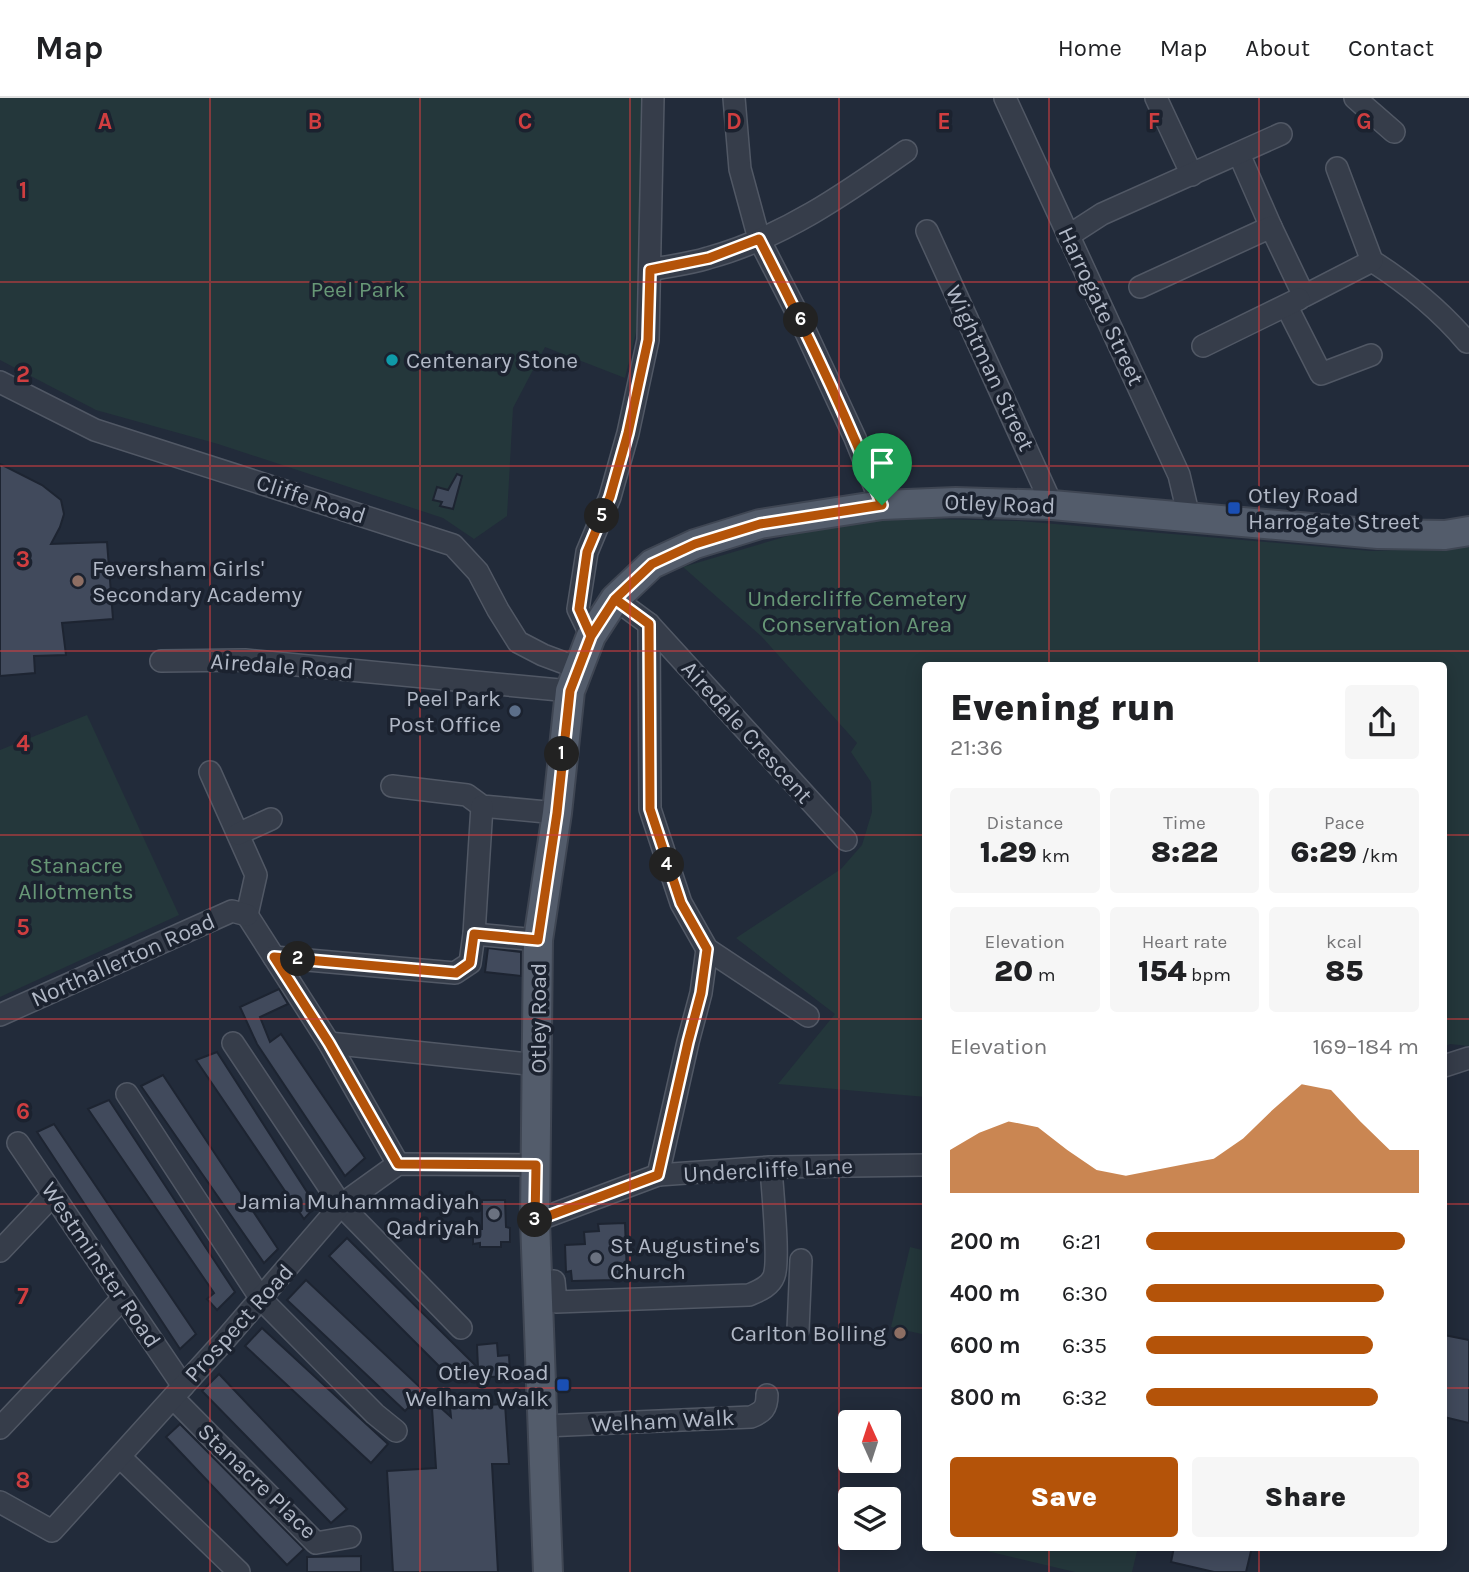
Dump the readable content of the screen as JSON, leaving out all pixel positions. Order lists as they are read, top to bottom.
{
  "streets": {
    "main road": ["Otley Road"],
    "street": [
      "Harrogate Street",
      "Wightman Street",
      "Cliffe Road",
      "Airedale Road",
      "Airedale Crescent",
      "Northallerton Road",
      "Undercliffe Lane",
      "Westminster Road",
      "Prospect Road",
      "Welham Walk",
      "Stanacre Place"
    ]
  },
  "crossings": [
    ["Harrogate Street", "Otley Road"],
    ["Wightman Street", "Otley Road"],
    ["Cliffe Road", "Otley Road"],
    ["Cliffe Road", "Airedale Road"],
    ["Otley Road", "Airedale Road"],
    ["Otley Road", "Airedale Crescent"],
    ["Otley Road", "Undercliffe Lane"],
    ["Otley Road", "Welham Walk"],
    ["Westminster Road", "Prospect Road"],
    ["Westminster Road", "Stanacre Place"],
    ["Prospect Road", "Stanacre Place"]
  ],
  "parks": ["Peel Park", "Undercliffe Cemetery Conservation Area", "Stanacre Allotments"],
  "places": {
    "other": [
      "Centenary Stone",
      "Feversham Girls' Secondary Academy",
      "Peel Park Post Office",
      "Jamia Muhammadiyah Qadriyah",
      "St Augustine's Church",
      "Carlton Bolling"
    ],
    "transit": ["Otley Road Harrogate Street", "Otley Road Welham Walk"]
  },
  "north": "top",
  "page": {
    "header": "Map",
    "nav": [
      "Home",
      "Map",
      "About",
      "Contact"
    ],
    "pins": [
      "6",
      "5",
      "1",
      "4",
      "2",
      "3"
    ],
    "heading": ["Evening run", "21:36"],
    "stats": [
      ["Distance", "1.29 km"],
      ["Time", "8:22"],
      ["Pace", "6:29 /km"],
      ["Elevation", "20 m"],
      ["Heart rate", "154 bpm"],
      ["kcal", "85"]
    ],
    "chart": ["Elevation", "169–184 m"],
    "list": [
      {
        "name": "200 m",
        "note": "6:21"
      },
      {
        "name": "400 m",
        "note": "6:30"
      },
      {
        "name": "600 m",
        "note": "6:35"
      },
      {
        "name": "800 m",
        "note": "6:32"
      }
    ],
    "buttons": ["Save", "Share"]
  },
  "grid": {
    "columns": [
      "A",
      "B",
      "C",
      "D",
      "E",
      "F",
      "G"
    ],
    "rows": [
      "1",
      "2",
      "3",
      "4",
      "5",
      "6",
      "7",
      "8"
    ]
  }
}
